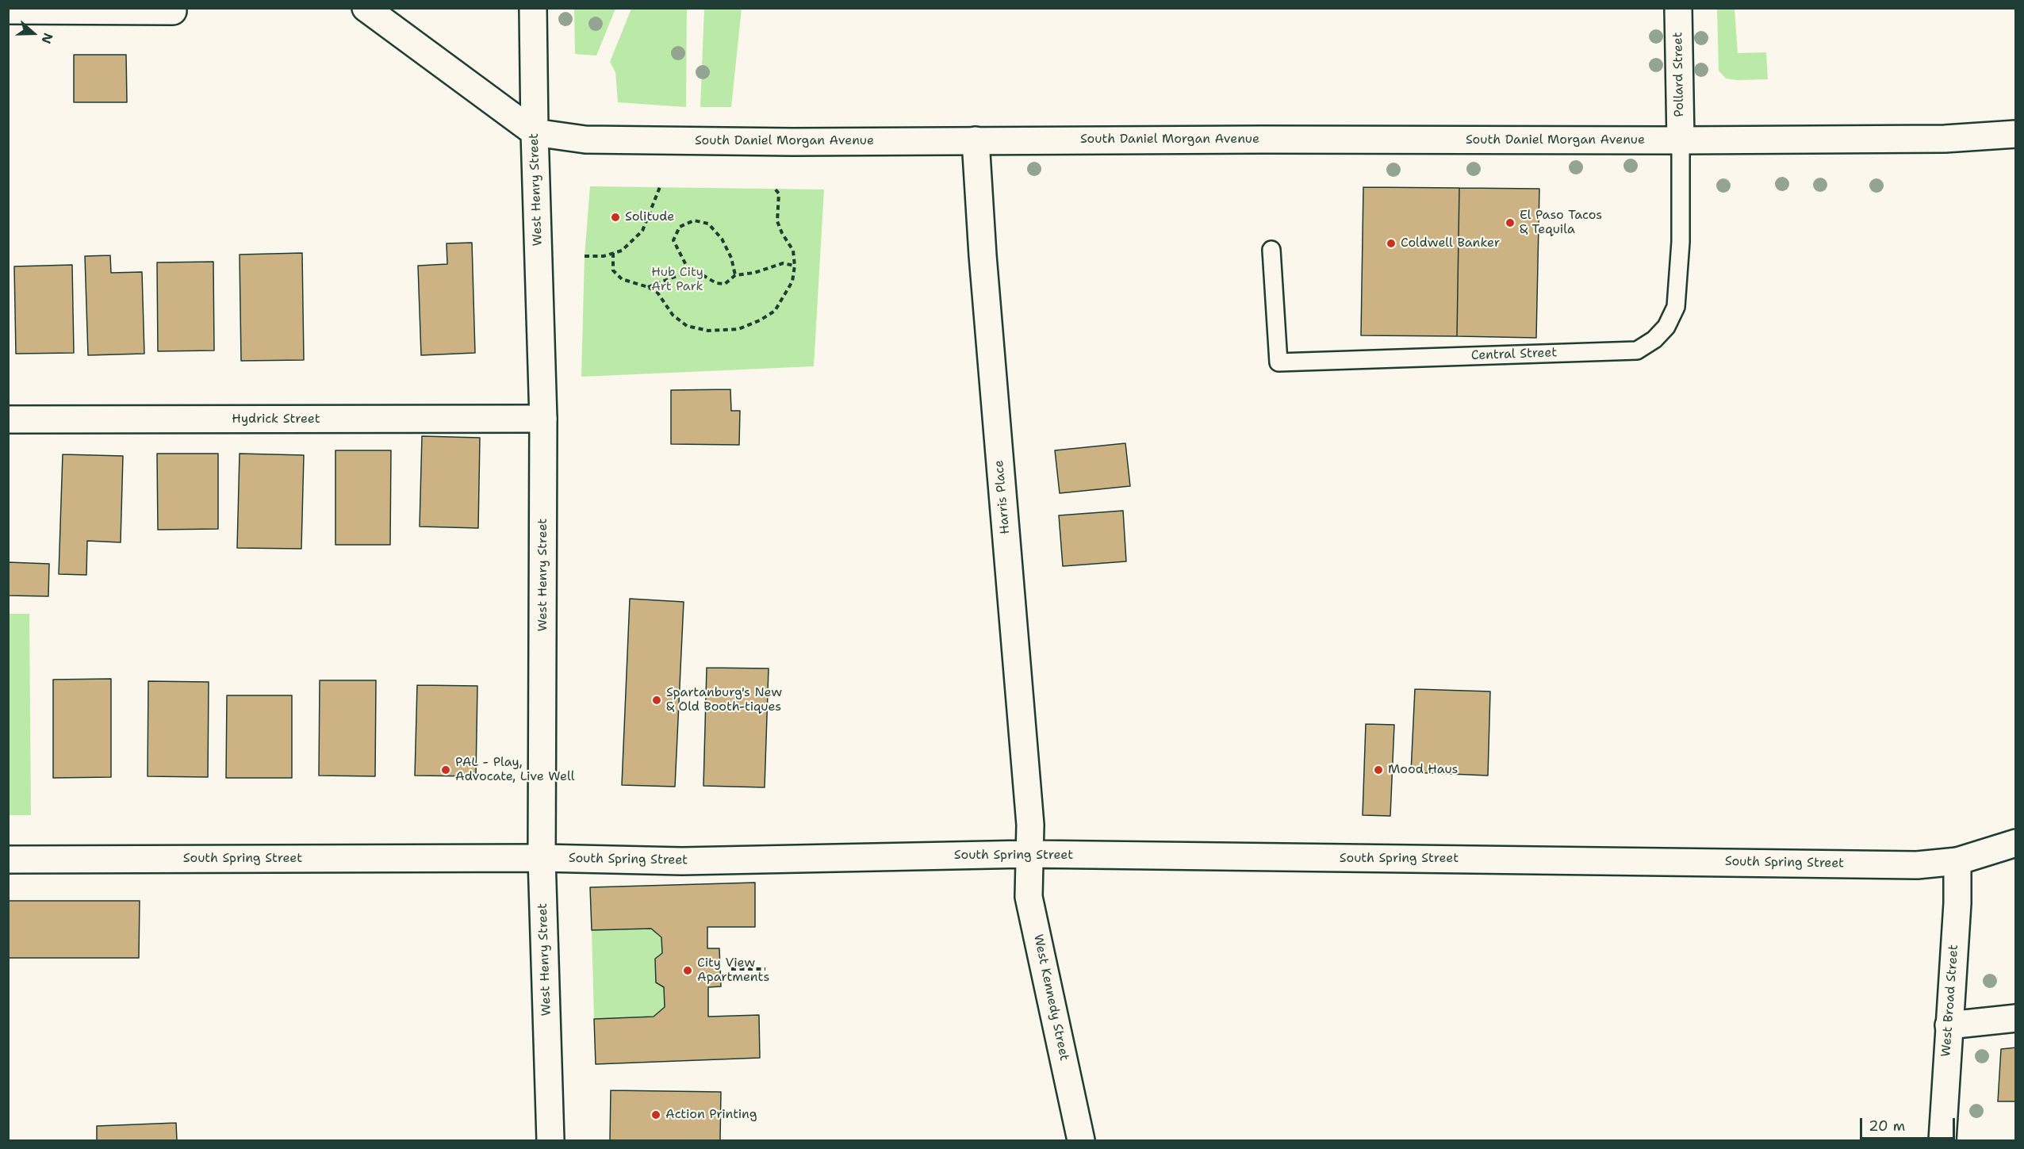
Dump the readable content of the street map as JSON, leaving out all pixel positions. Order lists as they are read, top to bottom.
{
  "streets": {
    "street": [
      "Pollard Street",
      "South Daniel Morgan Avenue",
      "West Henry Street",
      "Hydrick Street",
      "Harris Place",
      "South Spring Street",
      "West Kennedy Street",
      "West Broad Street"
    ],
    "lane": ["Central Street"]
  },
  "crossings": [
    ["Pollard Street", "South Daniel Morgan Avenue"],
    ["Pollard Street", "Central Street"],
    ["South Daniel Morgan Avenue", "West Henry Street"],
    ["South Daniel Morgan Avenue", "Central Street"],
    ["South Daniel Morgan Avenue", "Harris Place"],
    ["West Henry Street", "Hydrick Street"],
    ["West Henry Street", "South Spring Street"],
    ["Harris Place", "South Spring Street"],
    ["Harris Place", "West Kennedy Street"],
    ["South Spring Street", "West Kennedy Street"],
    ["South Spring Street", "West Broad Street"]
  ],
  "parks": ["Hub City Art Park"],
  "places": [
    "Solitude",
    "El Paso Tacos & Tequila",
    "Coldwell Banker",
    "Spartanburg's New & Old Booth-tiques",
    "PAL - Play, Advocate, Live Well",
    "Mood Haus",
    "City View Apartments",
    "Action Printing"
  ],
  "scale_bar": "20 m",
  "north": "right"
}
